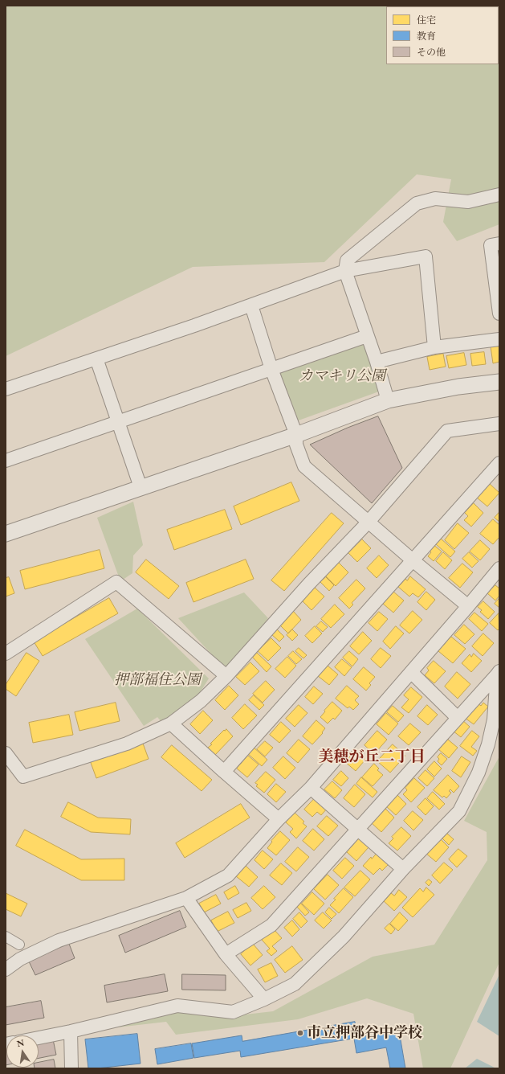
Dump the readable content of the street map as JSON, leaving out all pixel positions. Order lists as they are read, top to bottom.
{
  "districts": ["美穂が丘二丁目"],
  "parks": ["カマキリ公園", "押部福住公園"],
  "places": ["市立押部谷中学校"],
  "legend": ["住宅", "教育", "その他"],
  "north": "top"
}
